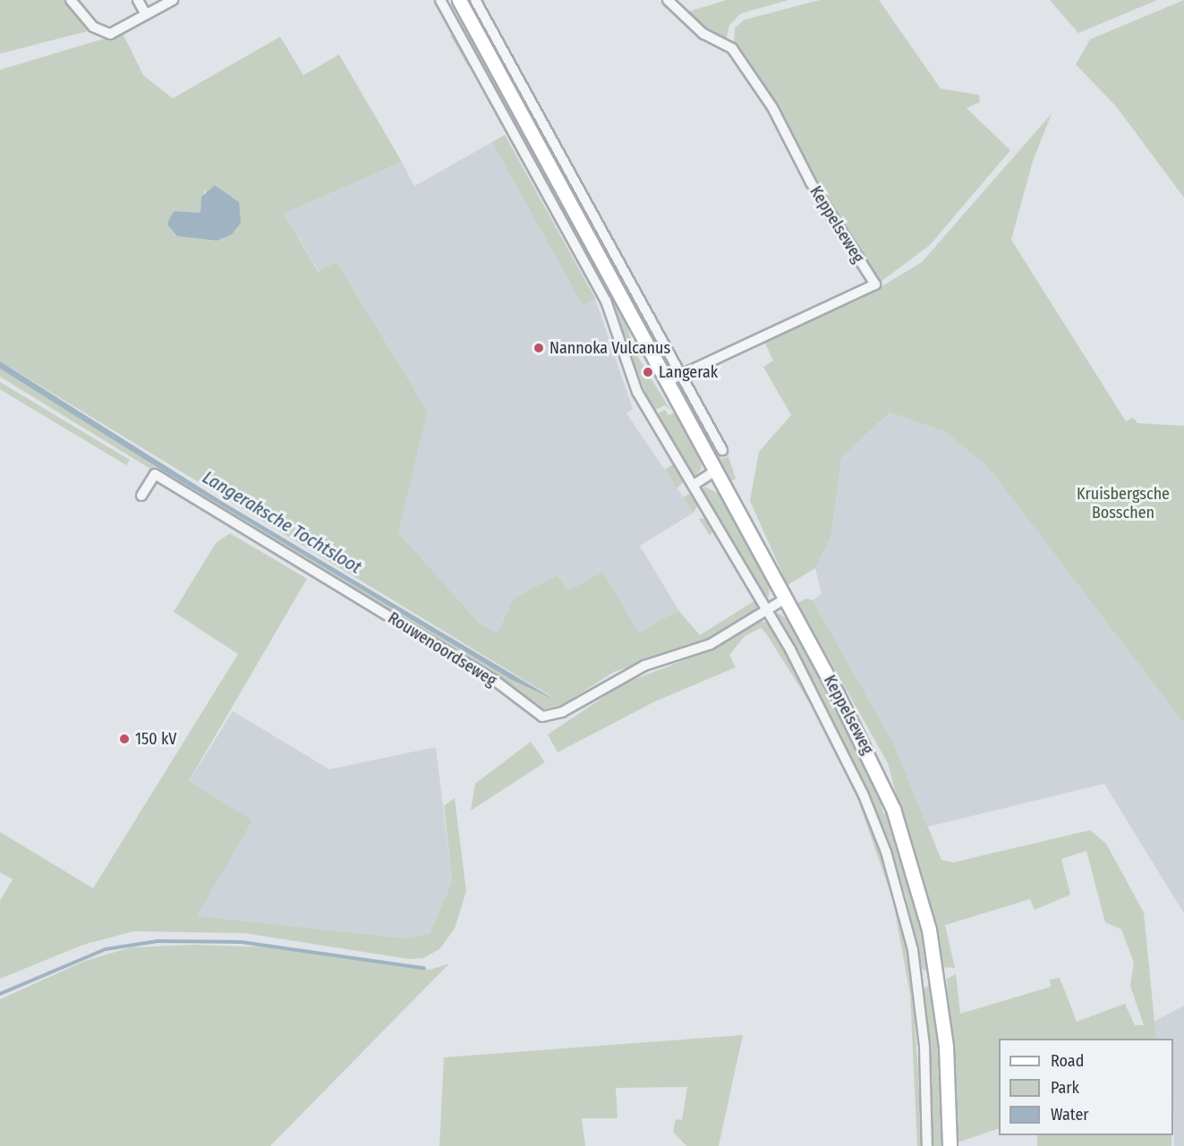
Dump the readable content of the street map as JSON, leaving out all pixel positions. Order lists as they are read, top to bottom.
{
  "streets": {
    "main road": ["Keppelseweg"],
    "street": ["Rouwenoordseweg"]
  },
  "crossings": [
    ["Keppelseweg", "Rouwenoordseweg"]
  ],
  "water": ["Langeraksche Tochtsloot"],
  "parks": ["Kruisbergsche Bosschen"],
  "places": ["Nannoka Vulcanus", "Langerak", "150 kV"],
  "legend": ["Road", "Park", "Water"]
}
